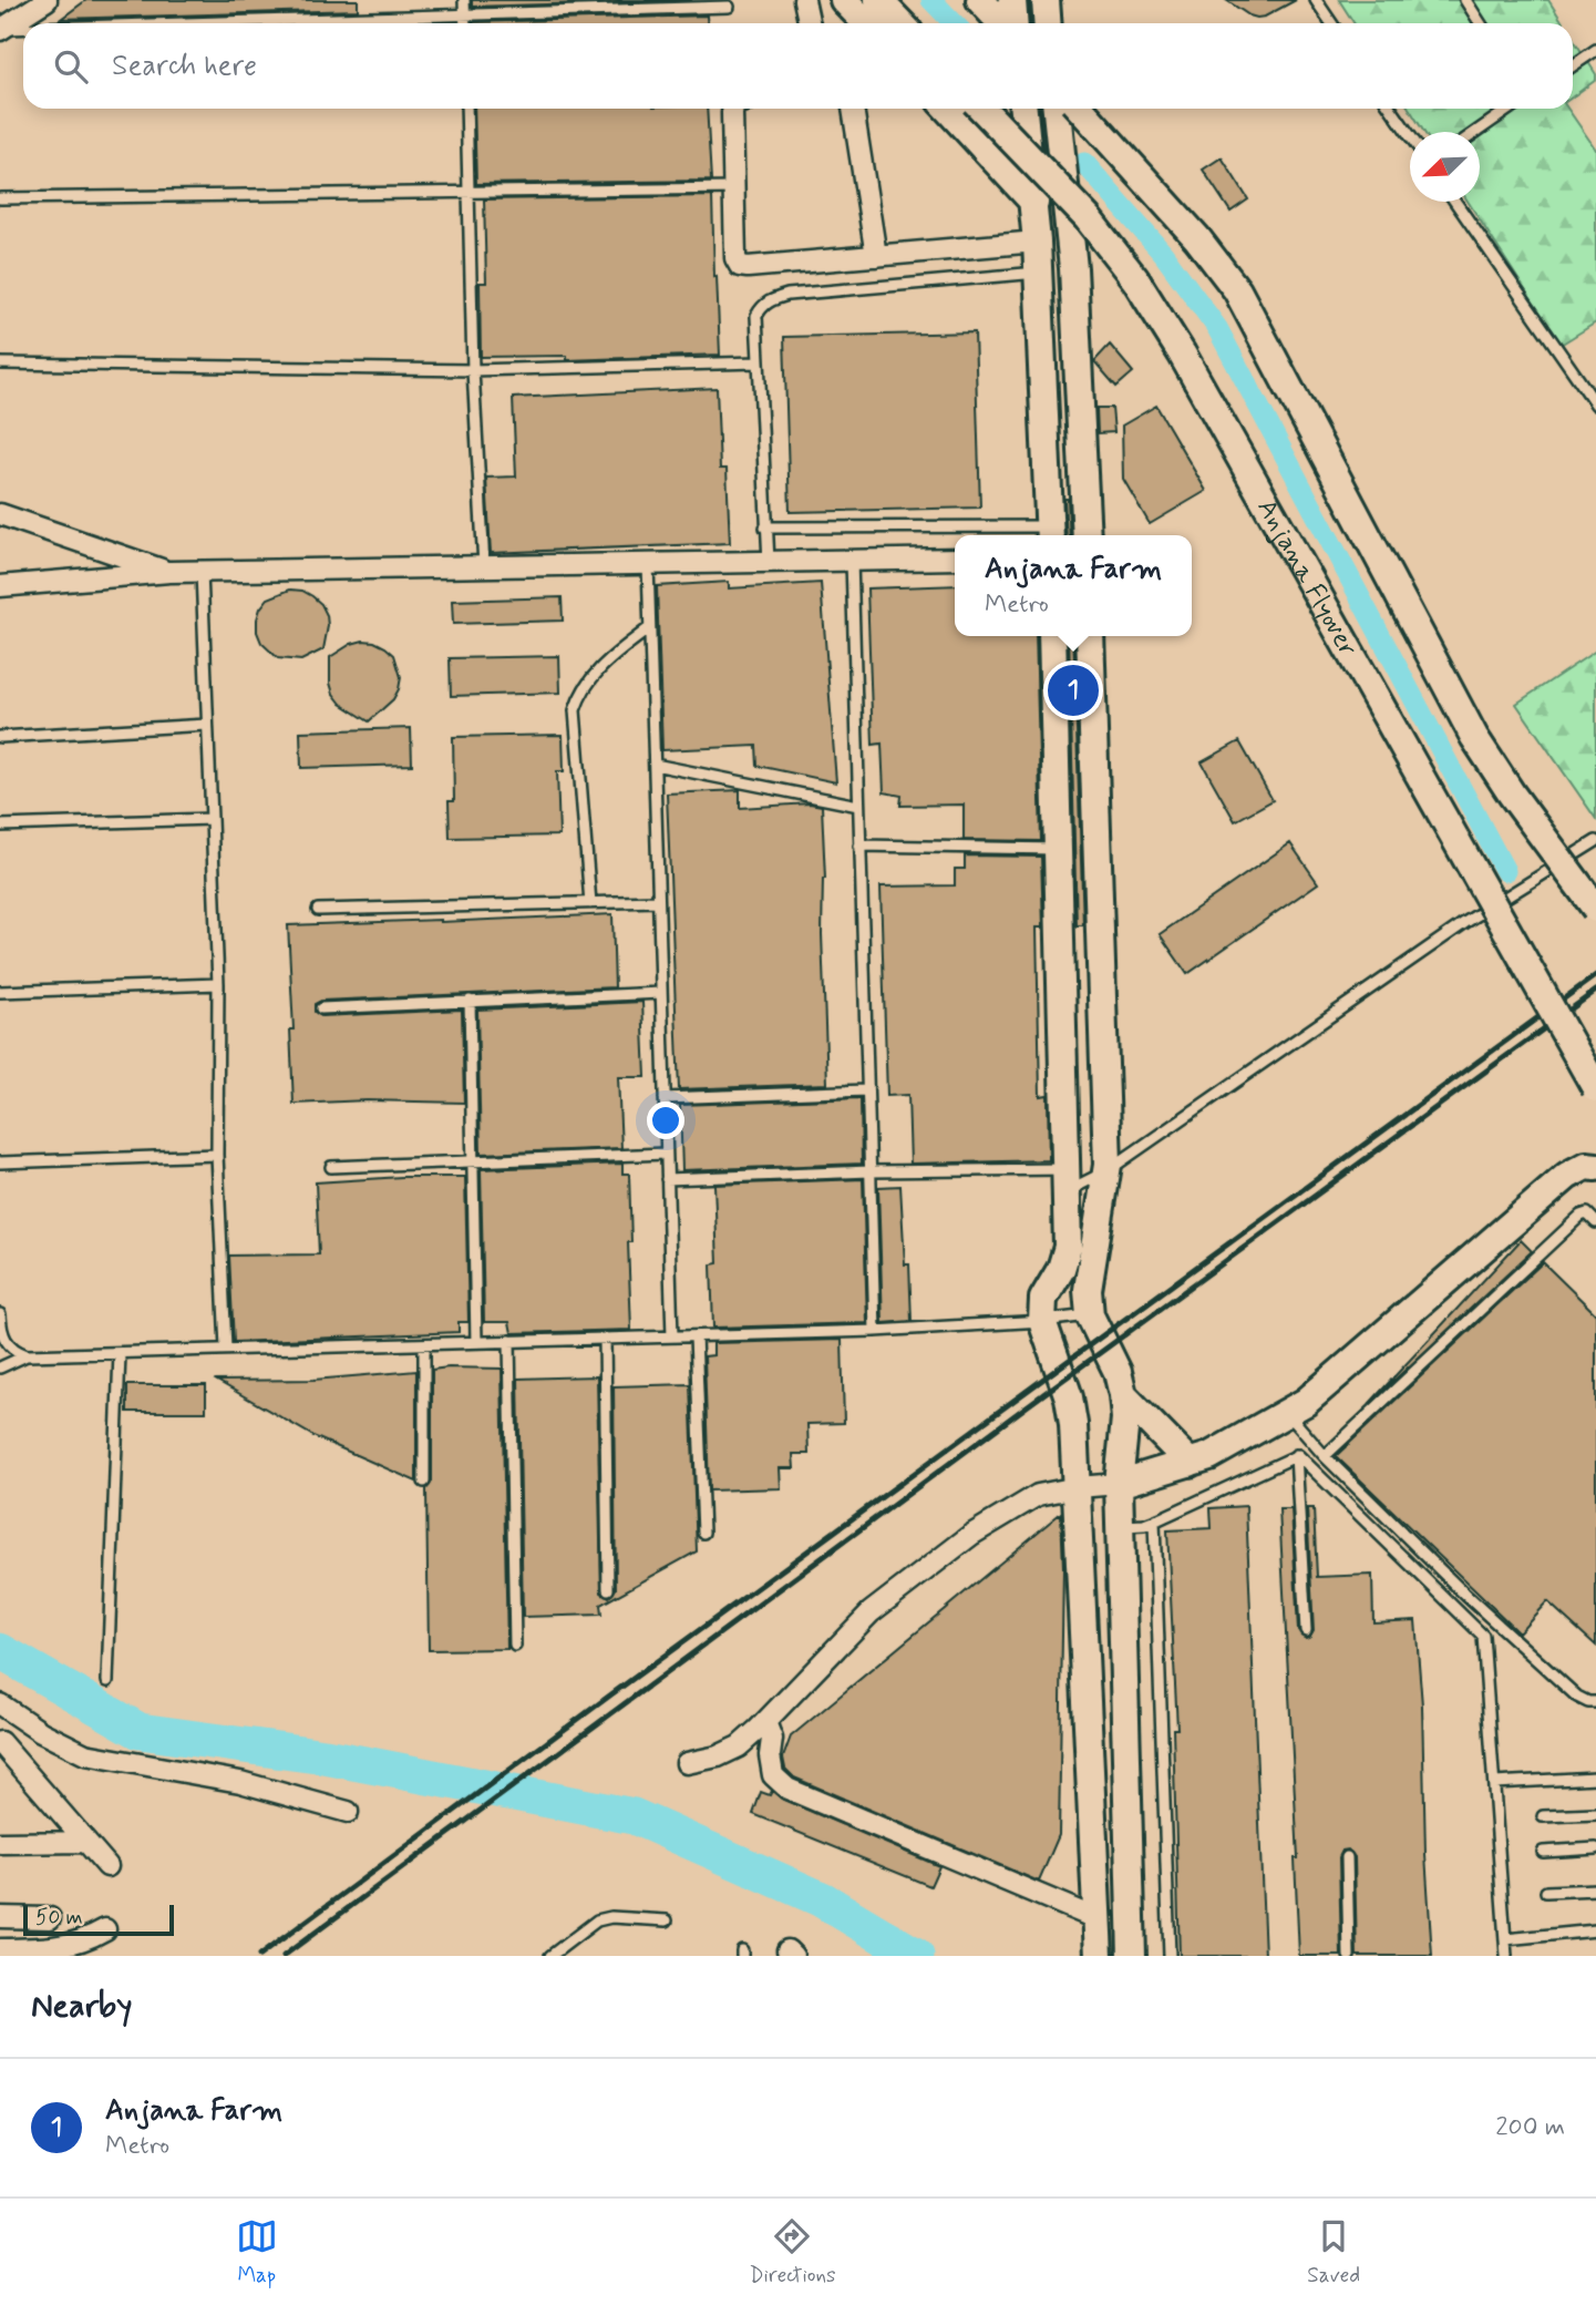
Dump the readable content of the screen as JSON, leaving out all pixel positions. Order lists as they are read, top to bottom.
{
  "streets": {
    "main road": ["Anjana Flyover"]
  },
  "scale_bar": "50 m",
  "north": "bottom left",
  "page": {
    "search": "Search here",
    "popup": ["Anjana Farm", "Metro"],
    "pins": "1",
    "scale": "50 m",
    "heading": "Nearby",
    "list": [
      {
        "mark": "1",
        "name": "Anjana Farm",
        "note": "Metro",
        "value": "200 m"
      }
    ],
    "nav": ["Map", "Directions", "Saved"]
  }
}
